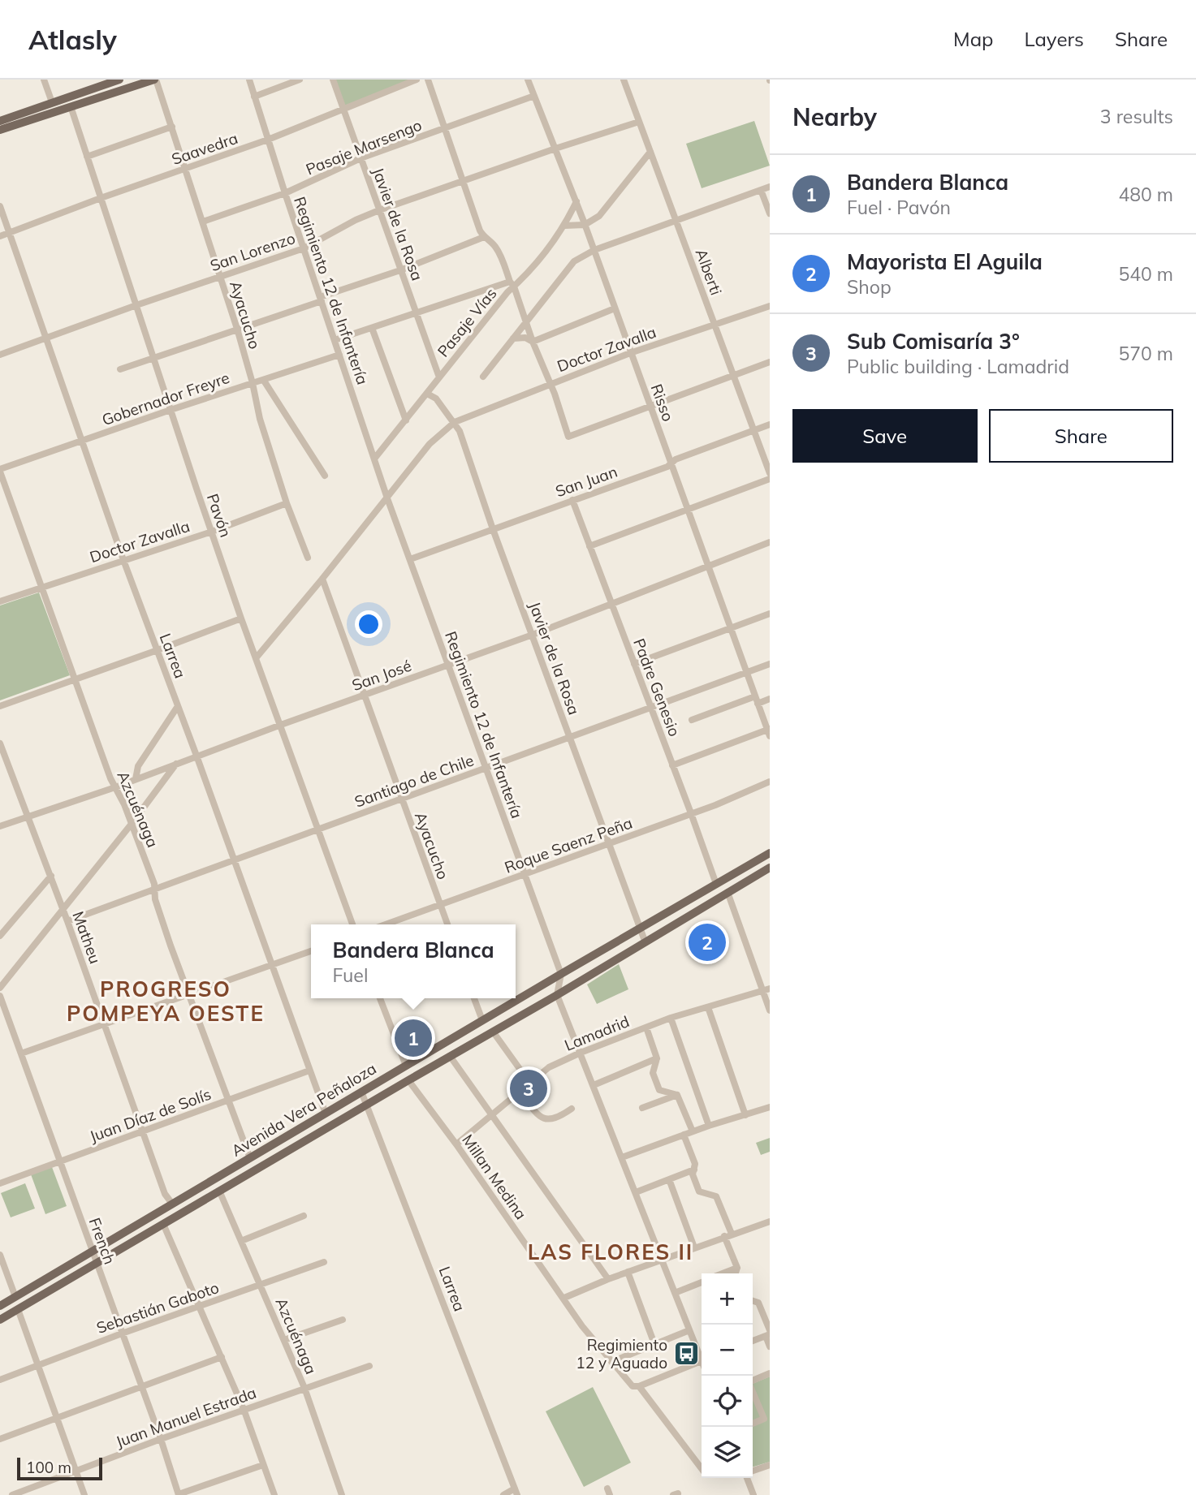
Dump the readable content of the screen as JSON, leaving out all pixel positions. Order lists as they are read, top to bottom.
{
  "streets": {
    "main road": ["Avenida Vera Peñaloza"],
    "street": [
      "Pasaje Marsengo",
      "Saavedra",
      "Javier de la Rosa",
      "San Lorenzo",
      "Alberti",
      "Regimiento 12 de Infantería",
      "Ayacucho",
      "Pasaje Vías",
      "Doctor Zavalla",
      "Gobernador Freyre",
      "Risso",
      "San Juan",
      "Pavón",
      "Larrea",
      "San José",
      "Padre Genesio",
      "Santiago de Chile",
      "Azcuénaga",
      "Roque Saenz Peña",
      "Matheu",
      "Lamadrid",
      "Juan Díaz de Solís",
      "Millan Medina",
      "French",
      "Sebastián Gaboto",
      "Juan Manuel Estrada"
    ]
  },
  "crossings": [
    ["Pasaje Marsengo", "Javier de la Rosa"],
    ["Pasaje Marsengo", "Regimiento 12 de Infantería"],
    ["Pasaje Marsengo", "Ayacucho"],
    ["Pasaje Marsengo", "Risso"],
    ["Saavedra", "Javier de la Rosa"],
    ["Saavedra", "Regimiento 12 de Infantería"],
    ["Saavedra", "Ayacucho"],
    ["Saavedra", "Pavón"],
    ["Saavedra", "Larrea"],
    ["Javier de la Rosa", "San Lorenzo"],
    ["Javier de la Rosa", "Pasaje Vías"],
    ["Javier de la Rosa", "Doctor Zavalla"],
    ["Javier de la Rosa", "San Juan"],
    ["Javier de la Rosa", "San José"],
    ["Javier de la Rosa", "Santiago de Chile"],
    ["Javier de la Rosa", "Roque Saenz Peña"],
    ["Javier de la Rosa", "Avenida Vera Peñaloza"],
    ["San Lorenzo", "Alberti"],
    ["San Lorenzo", "Regimiento 12 de Infantería"],
    ["San Lorenzo", "Ayacucho"],
    ["San Lorenzo", "Risso"],
    ["San Lorenzo", "Pavón"],
    ["San Lorenzo", "Larrea"],
    ["Alberti", "Doctor Zavalla"],
    ["Alberti", "San Juan"],
    ["Regimiento 12 de Infantería", "Pasaje Vías"],
    ["Regimiento 12 de Infantería", "Gobernador Freyre"],
    ["Regimiento 12 de Infantería", "San Juan"],
    ["Regimiento 12 de Infantería", "San José"],
    ["Regimiento 12 de Infantería", "Santiago de Chile"],
    ["Regimiento 12 de Infantería", "Roque Saenz Peña"],
    ["Regimiento 12 de Infantería", "Avenida Vera Peñaloza"],
    ["Ayacucho", "Doctor Zavalla"],
    ["Ayacucho", "Gobernador Freyre"],
    ["Ayacucho", "San José"],
    ["Ayacucho", "Santiago de Chile"],
    ["Ayacucho", "Roque Saenz Peña"],
    ["Pasaje Vías", "Risso"],
    ["Doctor Zavalla", "Risso"],
    ["Doctor Zavalla", "Pavón"],
    ["Doctor Zavalla", "Larrea"],
    ["Doctor Zavalla", "Azcuénaga"],
    ["Gobernador Freyre", "Pavón"],
    ["Gobernador Freyre", "Larrea"],
    ["Gobernador Freyre", "Azcuénaga"],
    ["Risso", "San Juan"],
    ["Risso", "San José"],
    ["Risso", "Santiago de Chile"],
    ["San Juan", "Padre Genesio"],
    ["Pavón", "San José"],
    ["Pavón", "Santiago de Chile"],
    ["Larrea", "San José"],
    ["Larrea", "Santiago de Chile"],
    ["Larrea", "Avenida Vera Peñaloza"],
    ["Larrea", "Juan Díaz de Solís"],
    ["San José", "Padre Genesio"],
    ["San José", "Azcuénaga"],
    ["San José", "Matheu"],
    ["Padre Genesio", "Santiago de Chile"],
    ["Padre Genesio", "Roque Saenz Peña"],
    ["Padre Genesio", "Avenida Vera Peñaloza"],
    ["Santiago de Chile", "Azcuénaga"],
    ["Santiago de Chile", "Matheu"],
    ["Azcuénaga", "Avenida Vera Peñaloza"],
    ["Azcuénaga", "Juan Díaz de Solís"],
    ["Azcuénaga", "Sebastián Gaboto"],
    ["Azcuénaga", "Juan Manuel Estrada"],
    ["Matheu", "Avenida Vera Peñaloza"],
    ["Matheu", "Juan Díaz de Solís"],
    ["Lamadrid", "Millan Medina"],
    ["Avenida Vera Peñaloza", "Millan Medina"],
    ["Avenida Vera Peñaloza", "French"],
    ["Juan Díaz de Solís", "French"],
    ["French", "Sebastián Gaboto"],
    ["French", "Juan Manuel Estrada"]
  ],
  "districts": ["PROGRESO POMPEYA OESTE", "LAS FLORES II"],
  "places": {
    "bus stop": ["Regimiento 12 y Aguado"]
  },
  "scale_bar": "100 m",
  "page": {
    "header": "Atlasly",
    "nav": ["Map", "Layers", "Share"],
    "heading": ["Nearby", "3 results"],
    "list": [
      {
        "mark": "1",
        "name": "Bandera Blanca",
        "note": "Fuel · Pavón",
        "value": "480 m"
      },
      {
        "mark": "2",
        "name": "Mayorista El Aguila",
        "note": "Shop",
        "value": "540 m"
      },
      {
        "mark": "3",
        "name": "Sub Comisaría 3°",
        "note": "Public building · Lamadrid",
        "value": "570 m"
      }
    ],
    "buttons": ["Save", "Share"],
    "pins": ["2", "1", "3"],
    "popup": ["Bandera Blanca", "Fuel"],
    "map_buttons": ["+", "−"],
    "scale": "100 m"
  }
}
